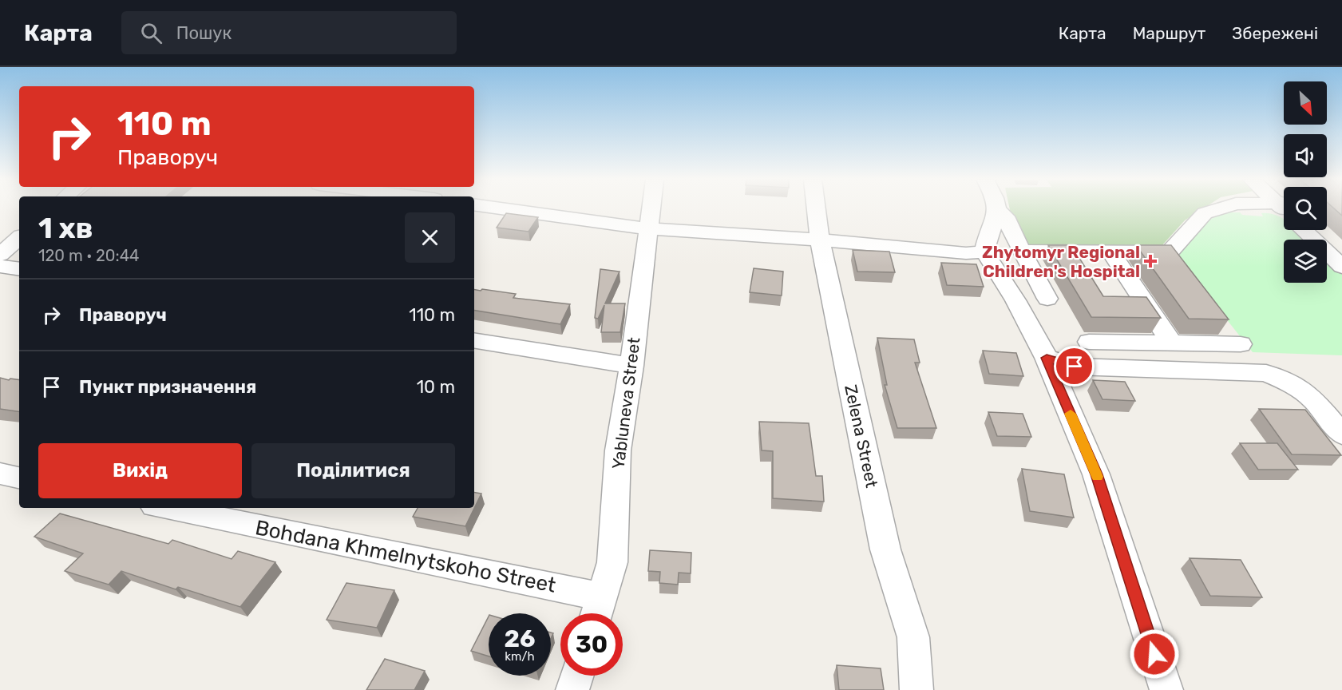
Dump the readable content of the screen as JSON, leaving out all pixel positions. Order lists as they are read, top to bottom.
{
  "streets": {
    "street": ["Yabluneva Street", "Zelena Street", "Bohdana Khmelnytskoho Street"]
  },
  "crossings": [
    ["Yabluneva Street", "Bohdana Khmelnytskoho Street"]
  ],
  "places": {
    "health": ["Zhytomyr Regional Children's Hospital"]
  },
  "north": "bottom right",
  "page": {
    "header": "Карта",
    "search": "Пошук",
    "nav": ["Карта", "Маршрут", "Збережені"],
    "turn": ["110 m", "Праворуч"],
    "heading": ["1 хв", "120 m · 20:44"],
    "list": [
      {
        "name": "Праворуч",
        "value": "110 m"
      },
      {
        "name": "Пункт призначення",
        "value": "10 m"
      }
    ],
    "buttons": ["Вихід", "Поділитися"],
    "speed": "26 km/h",
    "limit": "30"
  }
}
